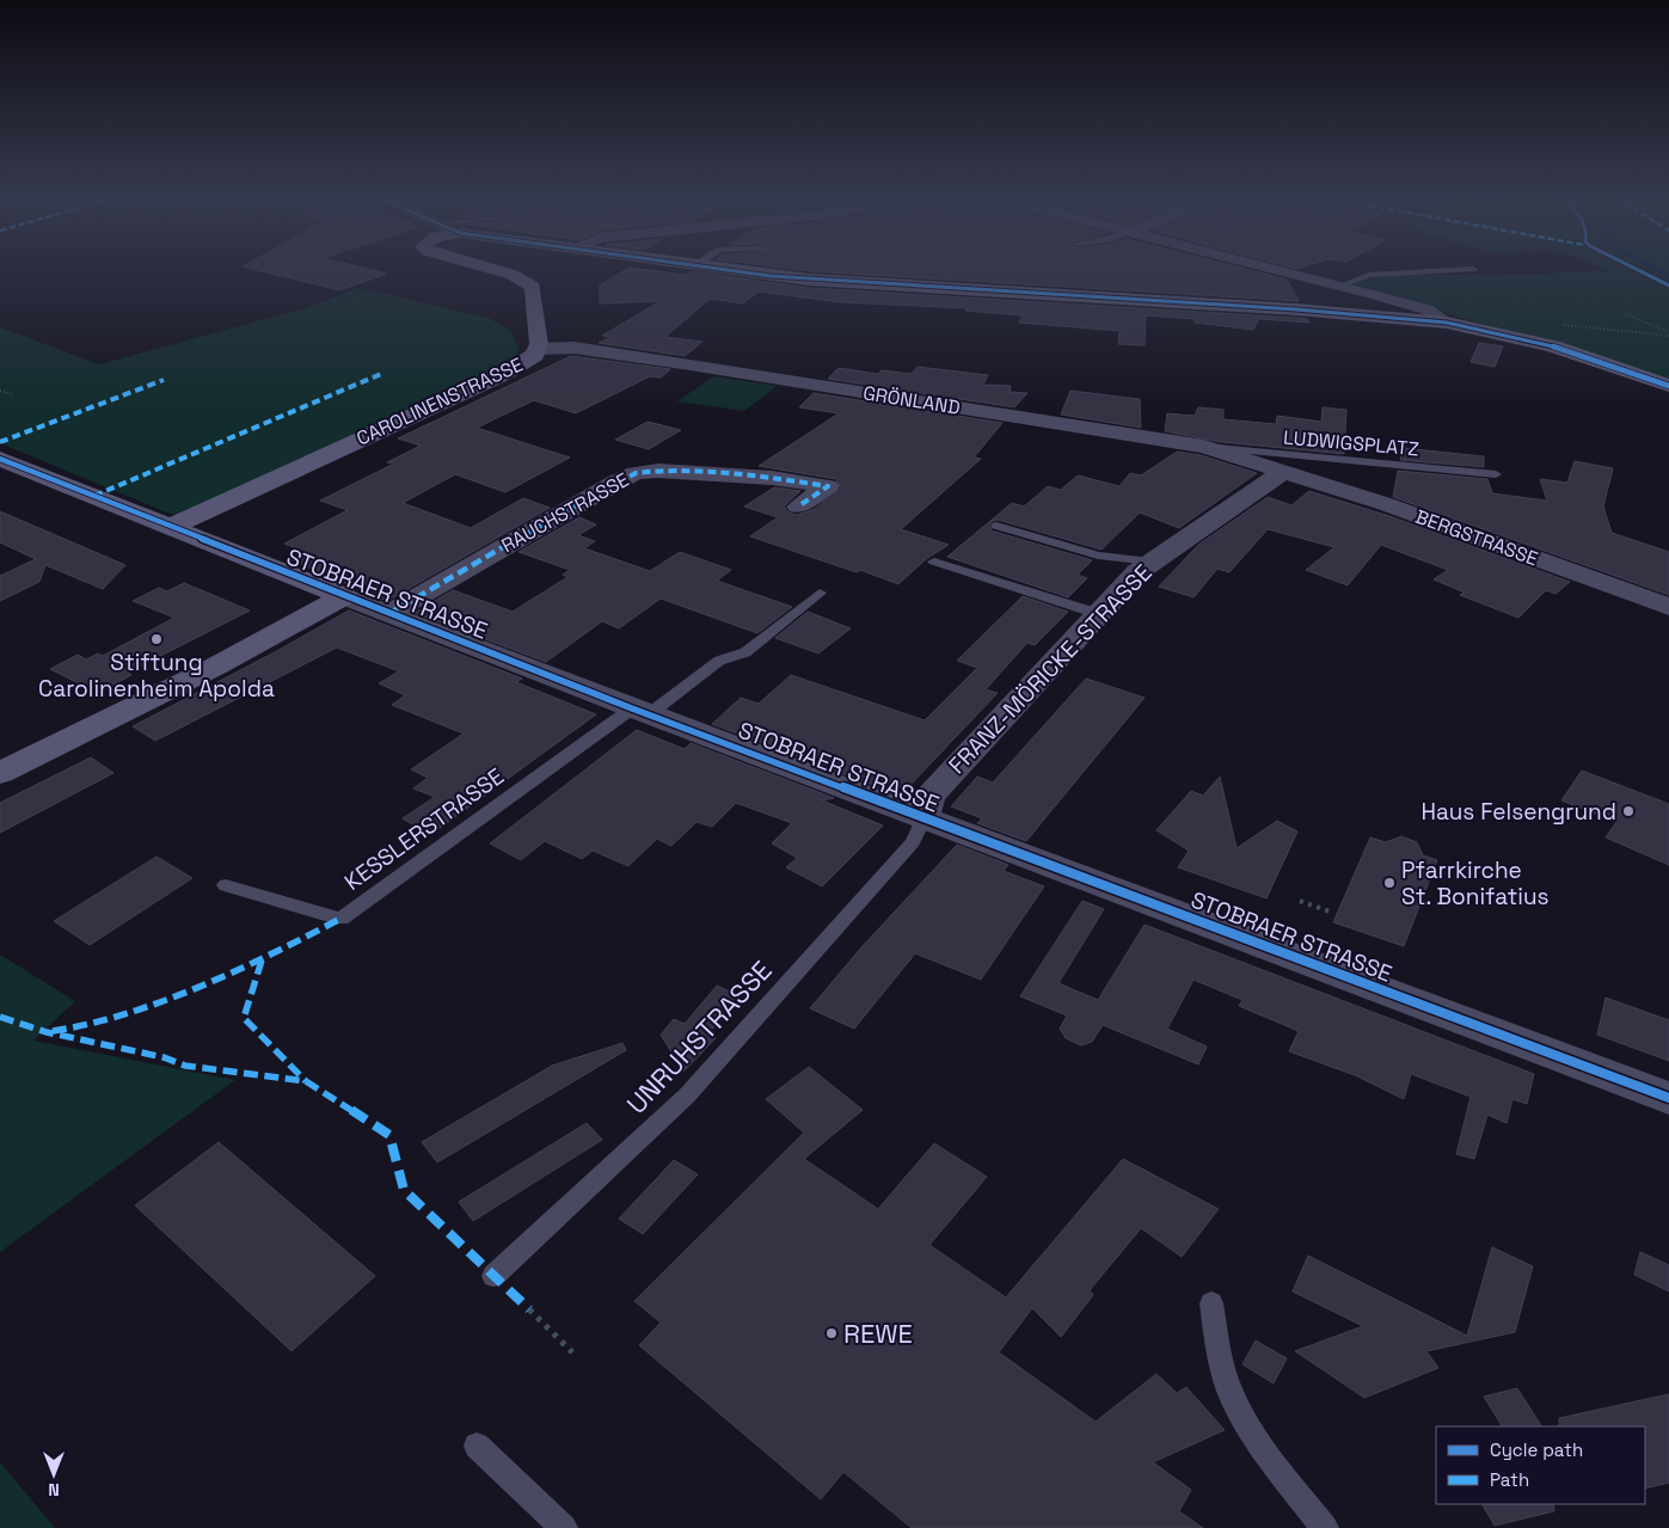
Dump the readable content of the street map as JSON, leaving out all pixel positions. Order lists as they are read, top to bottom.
{
  "streets": {
    "street": [
      "GRÖNLAND",
      "CAROLINENSTRASSE",
      "RAUCHSTRASSE",
      "BERGSTRASSE",
      "STOBRAER STRASSE",
      "FRANZ-MÖRICKE-STRASSE"
    ],
    "lane": ["LUDWIGSPLATZ", "KESSLERSTRASSE", "UNRUHSTRASSE"]
  },
  "crossings": [
    ["GRÖNLAND", "CAROLINENSTRASSE"],
    ["GRÖNLAND", "LUDWIGSPLATZ"],
    ["GRÖNLAND", "BERGSTRASSE"],
    ["GRÖNLAND", "FRANZ-MÖRICKE-STRASSE"],
    ["CAROLINENSTRASSE", "STOBRAER STRASSE"],
    ["RAUCHSTRASSE", "STOBRAER STRASSE"],
    ["BERGSTRASSE", "FRANZ-MÖRICKE-STRASSE"],
    ["STOBRAER STRASSE", "FRANZ-MÖRICKE-STRASSE"],
    ["STOBRAER STRASSE", "KESSLERSTRASSE"],
    ["STOBRAER STRASSE", "UNRUHSTRASSE"],
    ["FRANZ-MÖRICKE-STRASSE", "UNRUHSTRASSE"]
  ],
  "places": [
    "Stiftung Carolinenheim Apolda",
    "Haus Felsengrund",
    "Pfarrkirche St. Bonifatius",
    "REWE"
  ],
  "legend": ["Cycle path", "Path"],
  "north": "bottom"
}
